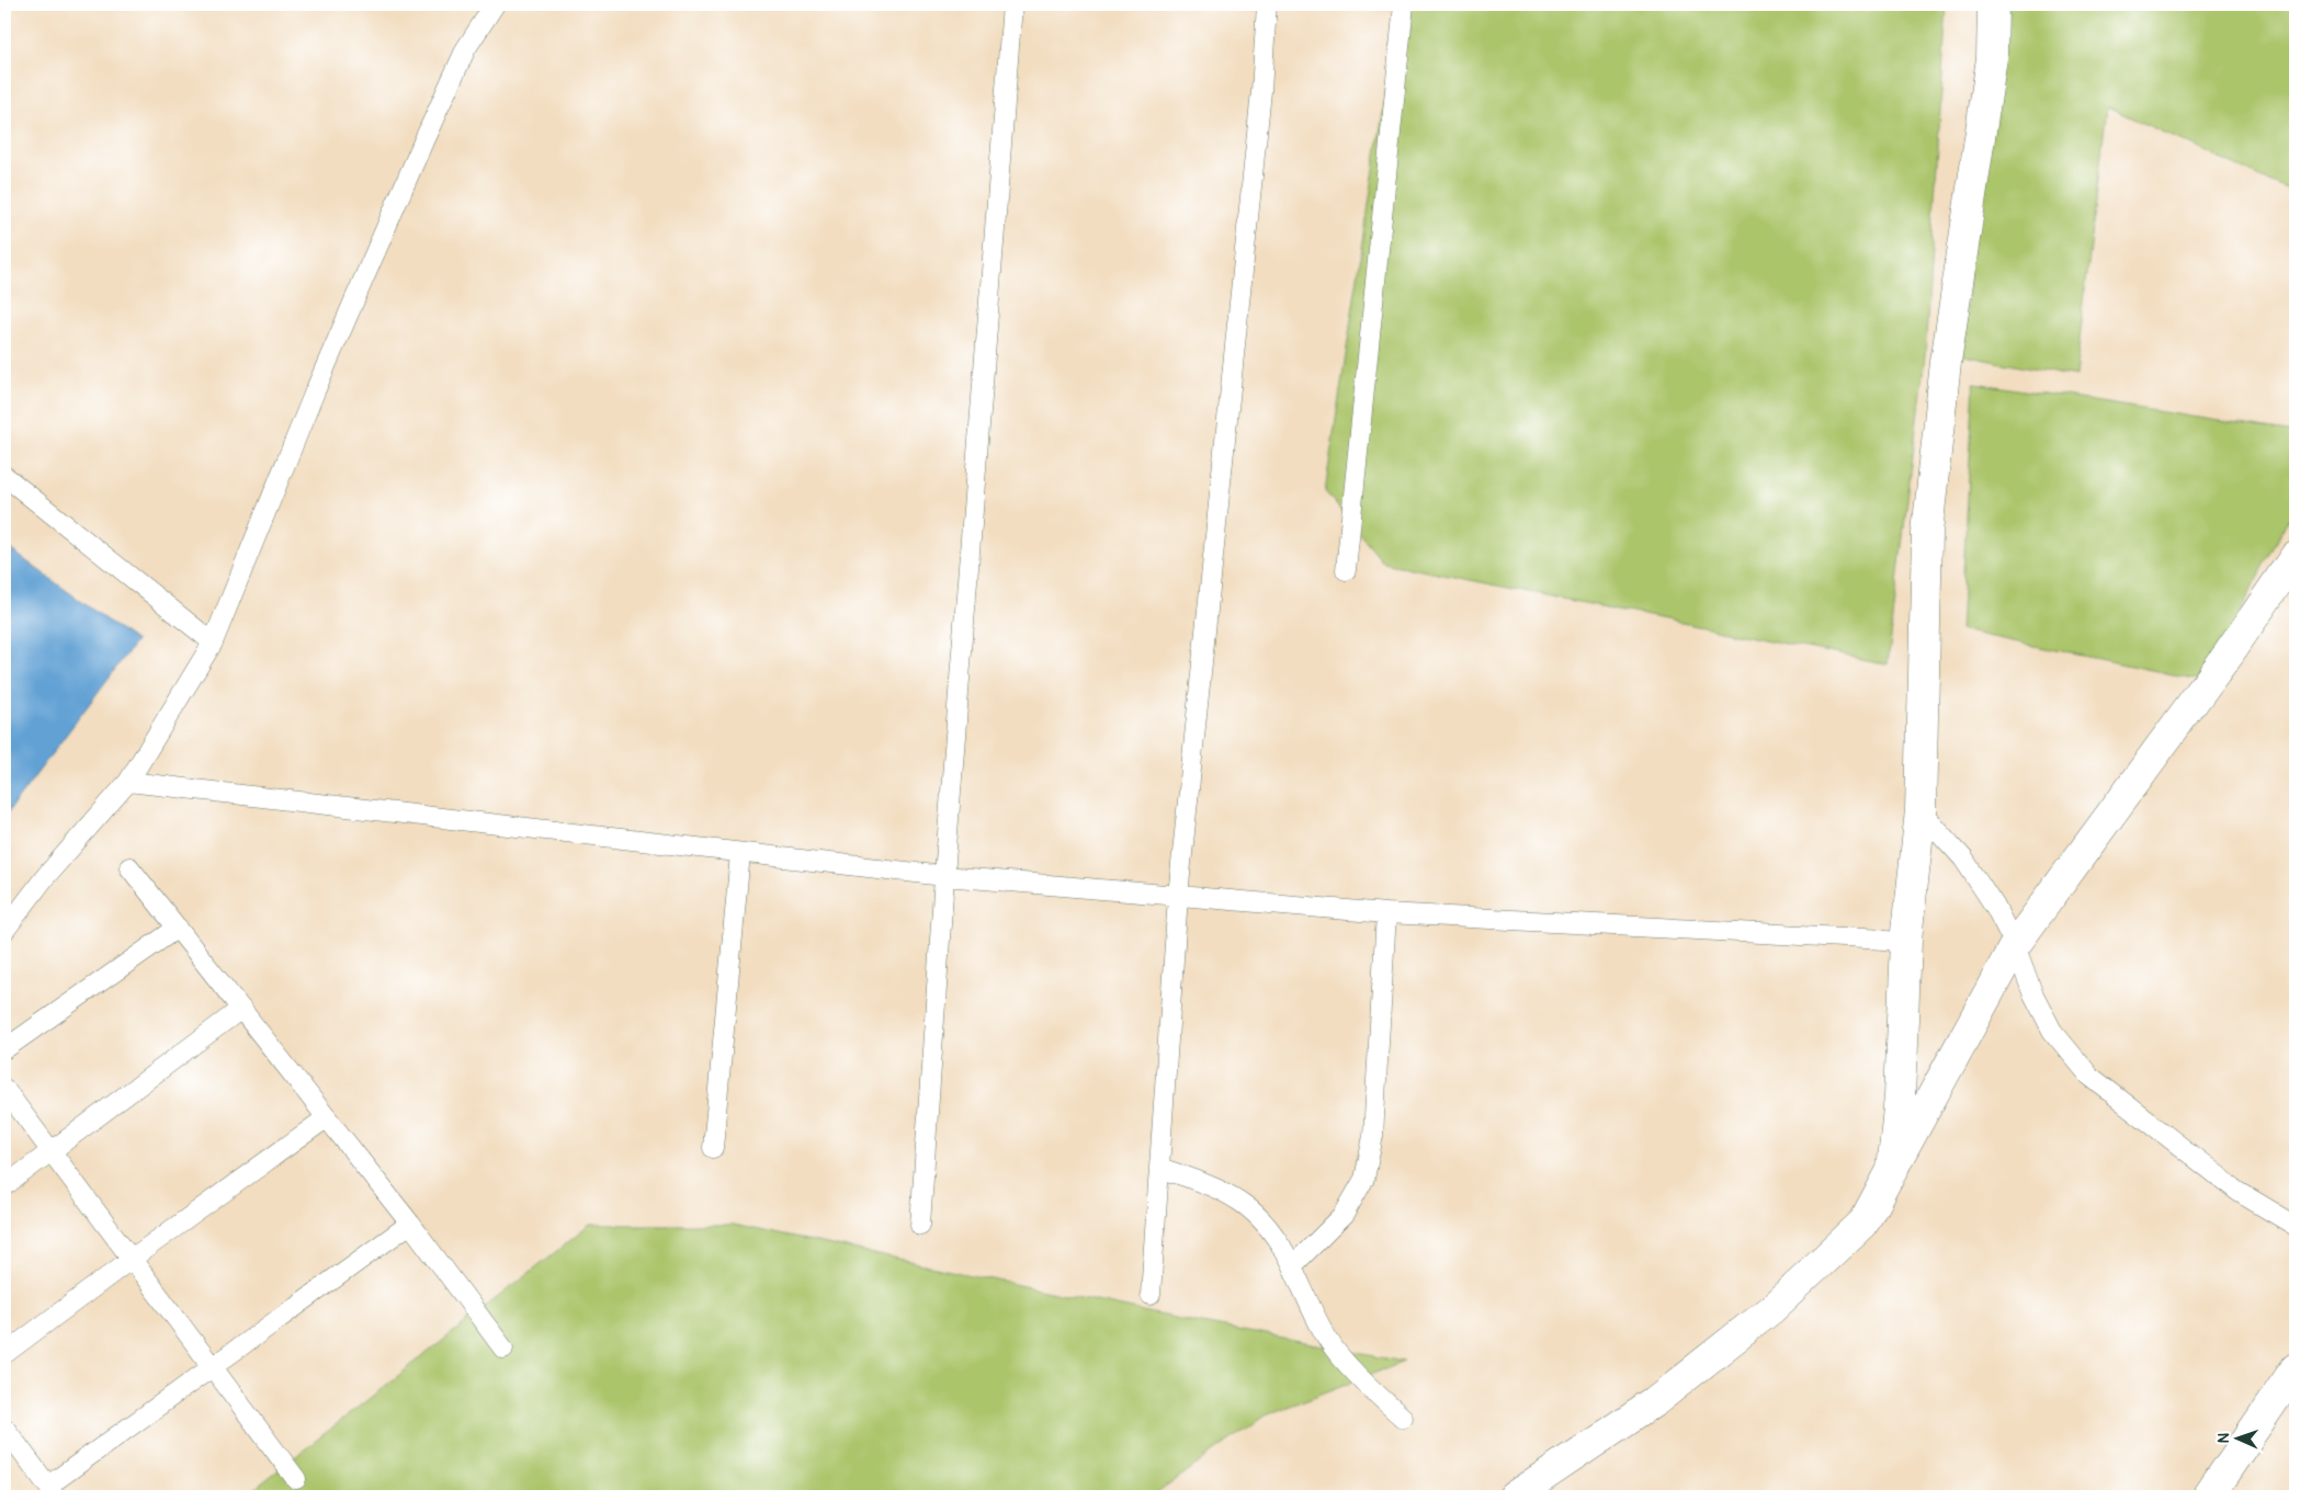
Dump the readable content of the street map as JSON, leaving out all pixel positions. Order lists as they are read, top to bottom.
{
  "north": "left"
}
